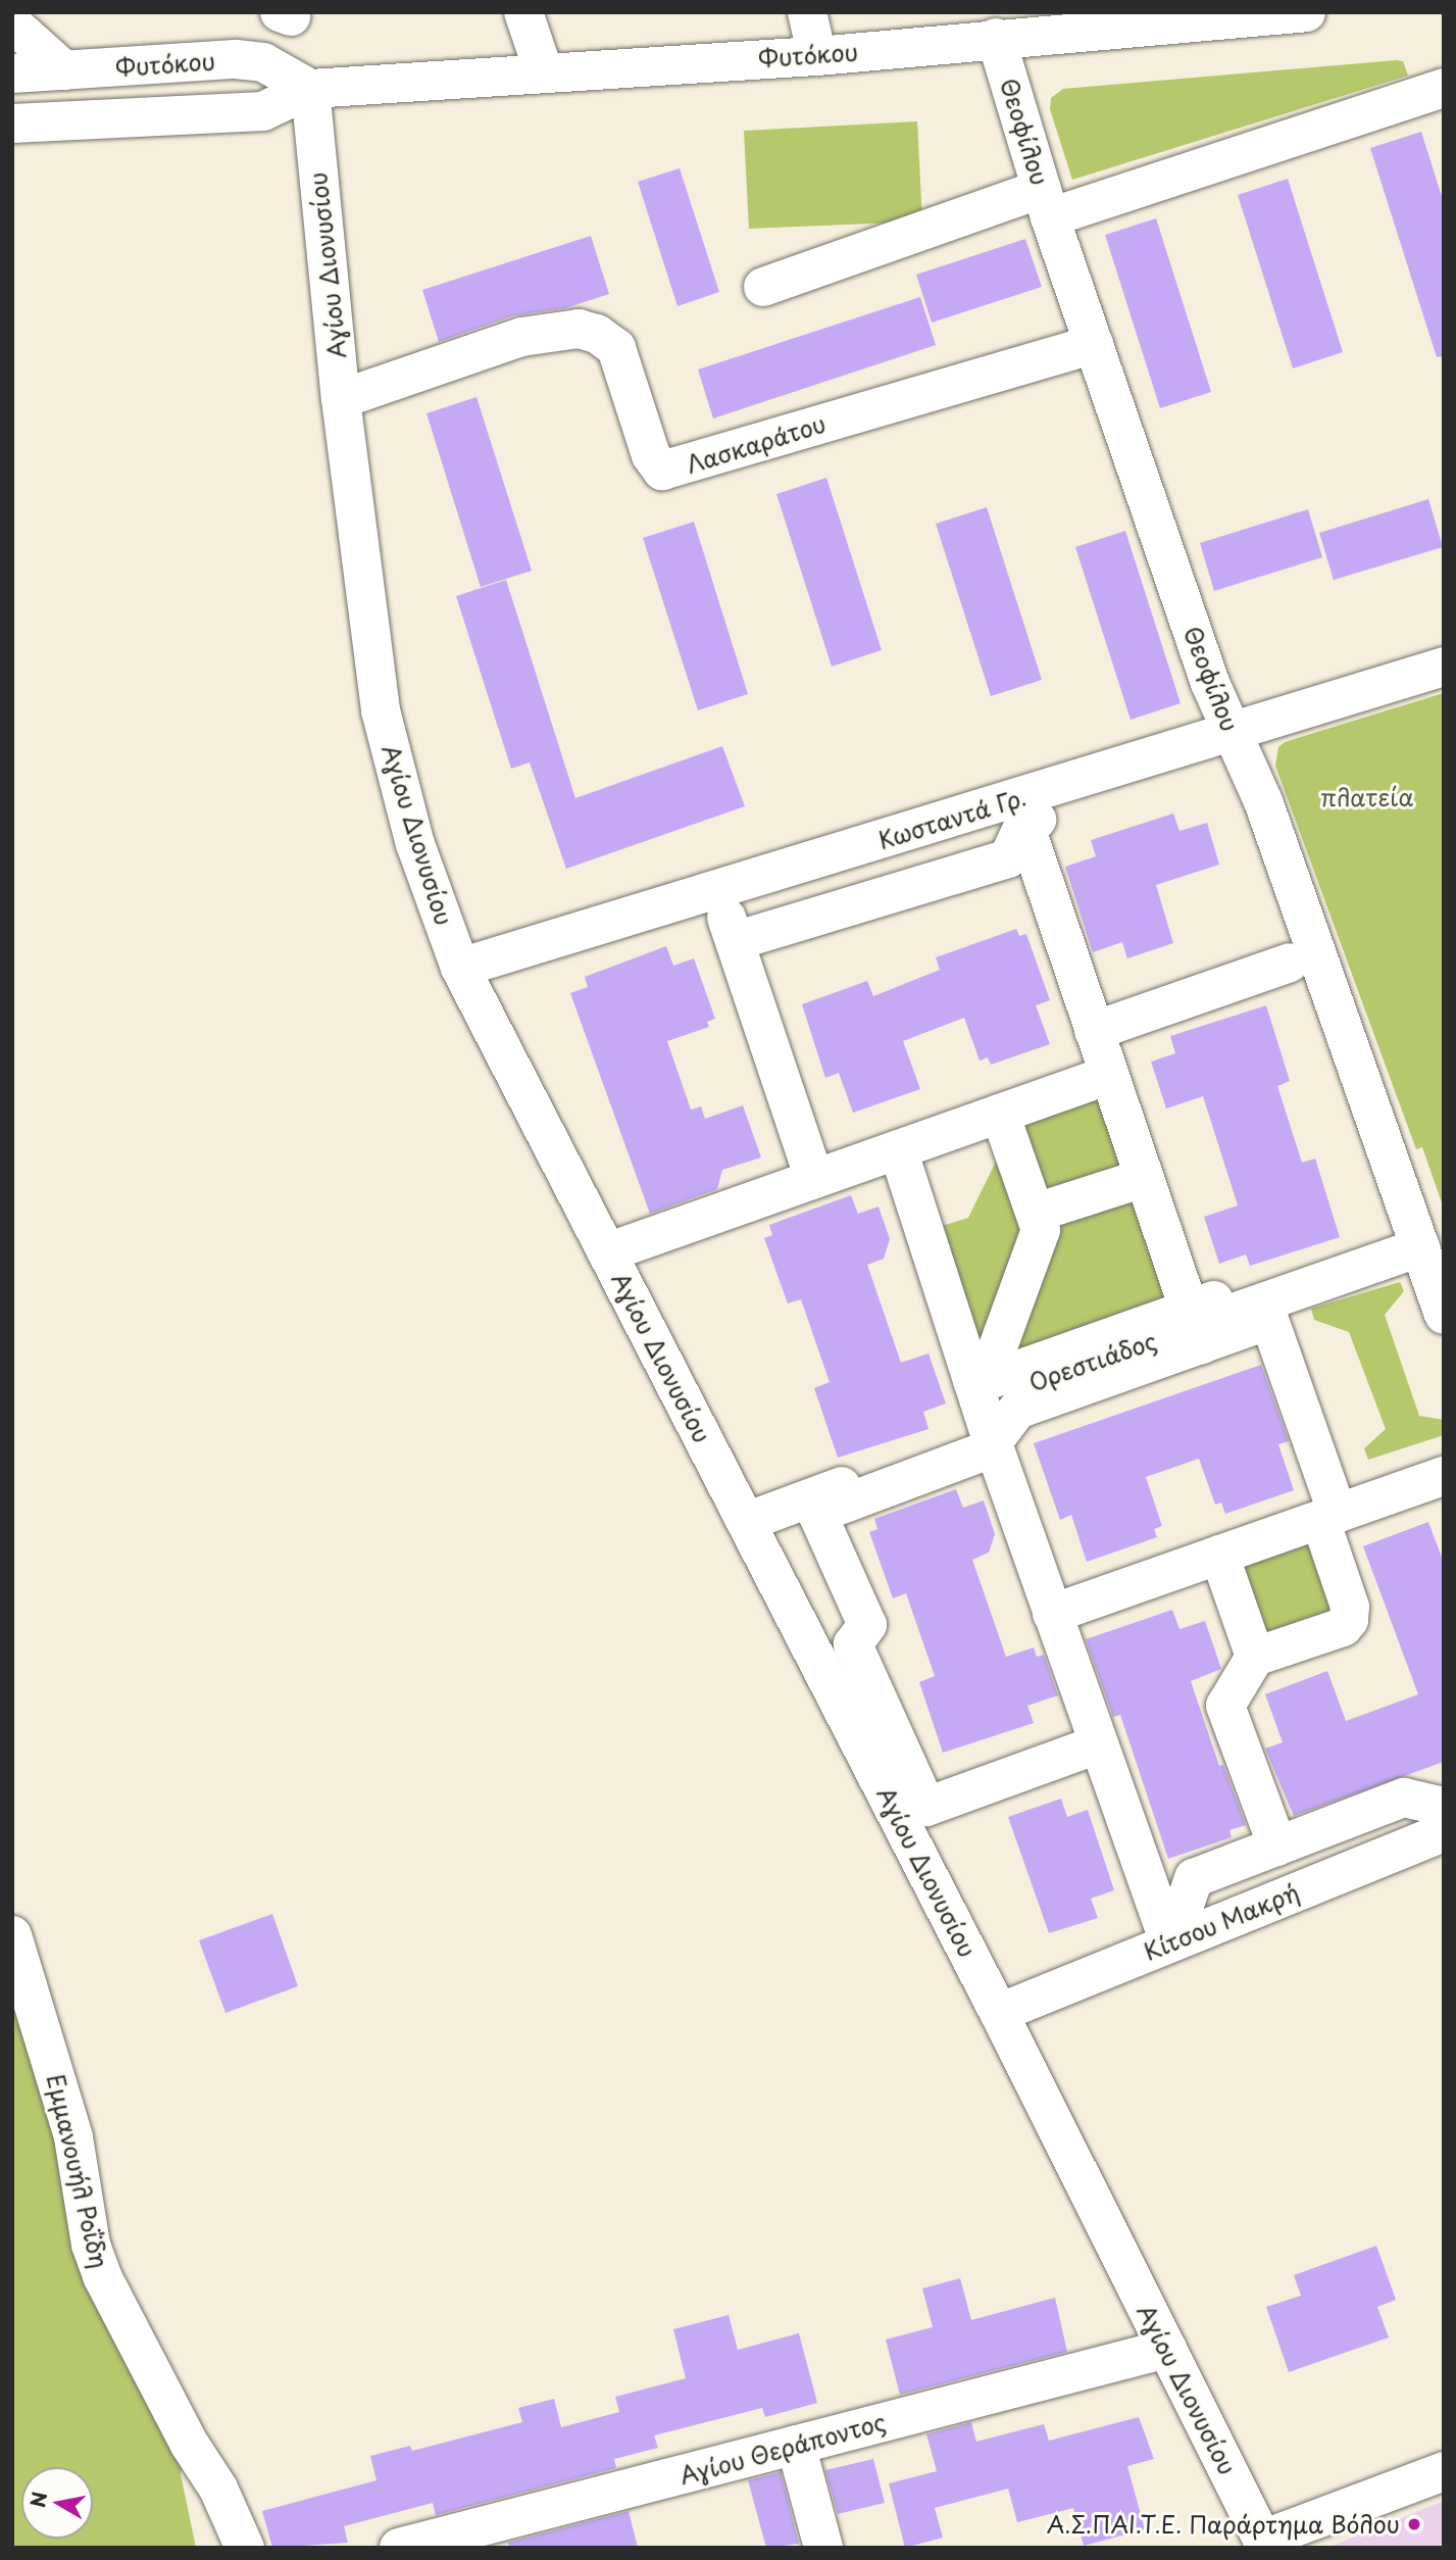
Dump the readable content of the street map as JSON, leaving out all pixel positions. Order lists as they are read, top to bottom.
{
  "streets": {
    "street": [
      "Φυτόκου",
      "Θεοφίλου",
      "Αγίου Διονυσίου",
      "Λασκαράτου",
      "Κωσταντά Γρ.",
      "Ορεστιάδος",
      "Κίτσου Μακρή",
      "Εμμανουήλ Ροΐδη",
      "Αγίου Θεράποντος"
    ]
  },
  "crossings": [
    ["Φυτόκου", "Θεοφίλου"],
    ["Φυτόκου", "Αγίου Διονυσίου"],
    ["Θεοφίλου", "Λασκαράτου"],
    ["Θεοφίλου", "Κωσταντά Γρ."],
    ["Θεοφίλου", "Ορεστιάδος"],
    ["Αγίου Διονυσίου", "Λασκαράτου"],
    ["Αγίου Διονυσίου", "Κωσταντά Γρ."],
    ["Αγίου Διονυσίου", "Ορεστιάδος"],
    ["Αγίου Διονυσίου", "Κίτσου Μακρή"],
    ["Αγίου Διονυσίου", "Αγίου Θεράποντος"]
  ],
  "parks": ["πλατεία"],
  "places": ["Α.Σ.ΠΑΙ.Τ.Ε. Παράρτημα Βόλου"],
  "north": "left"
}
